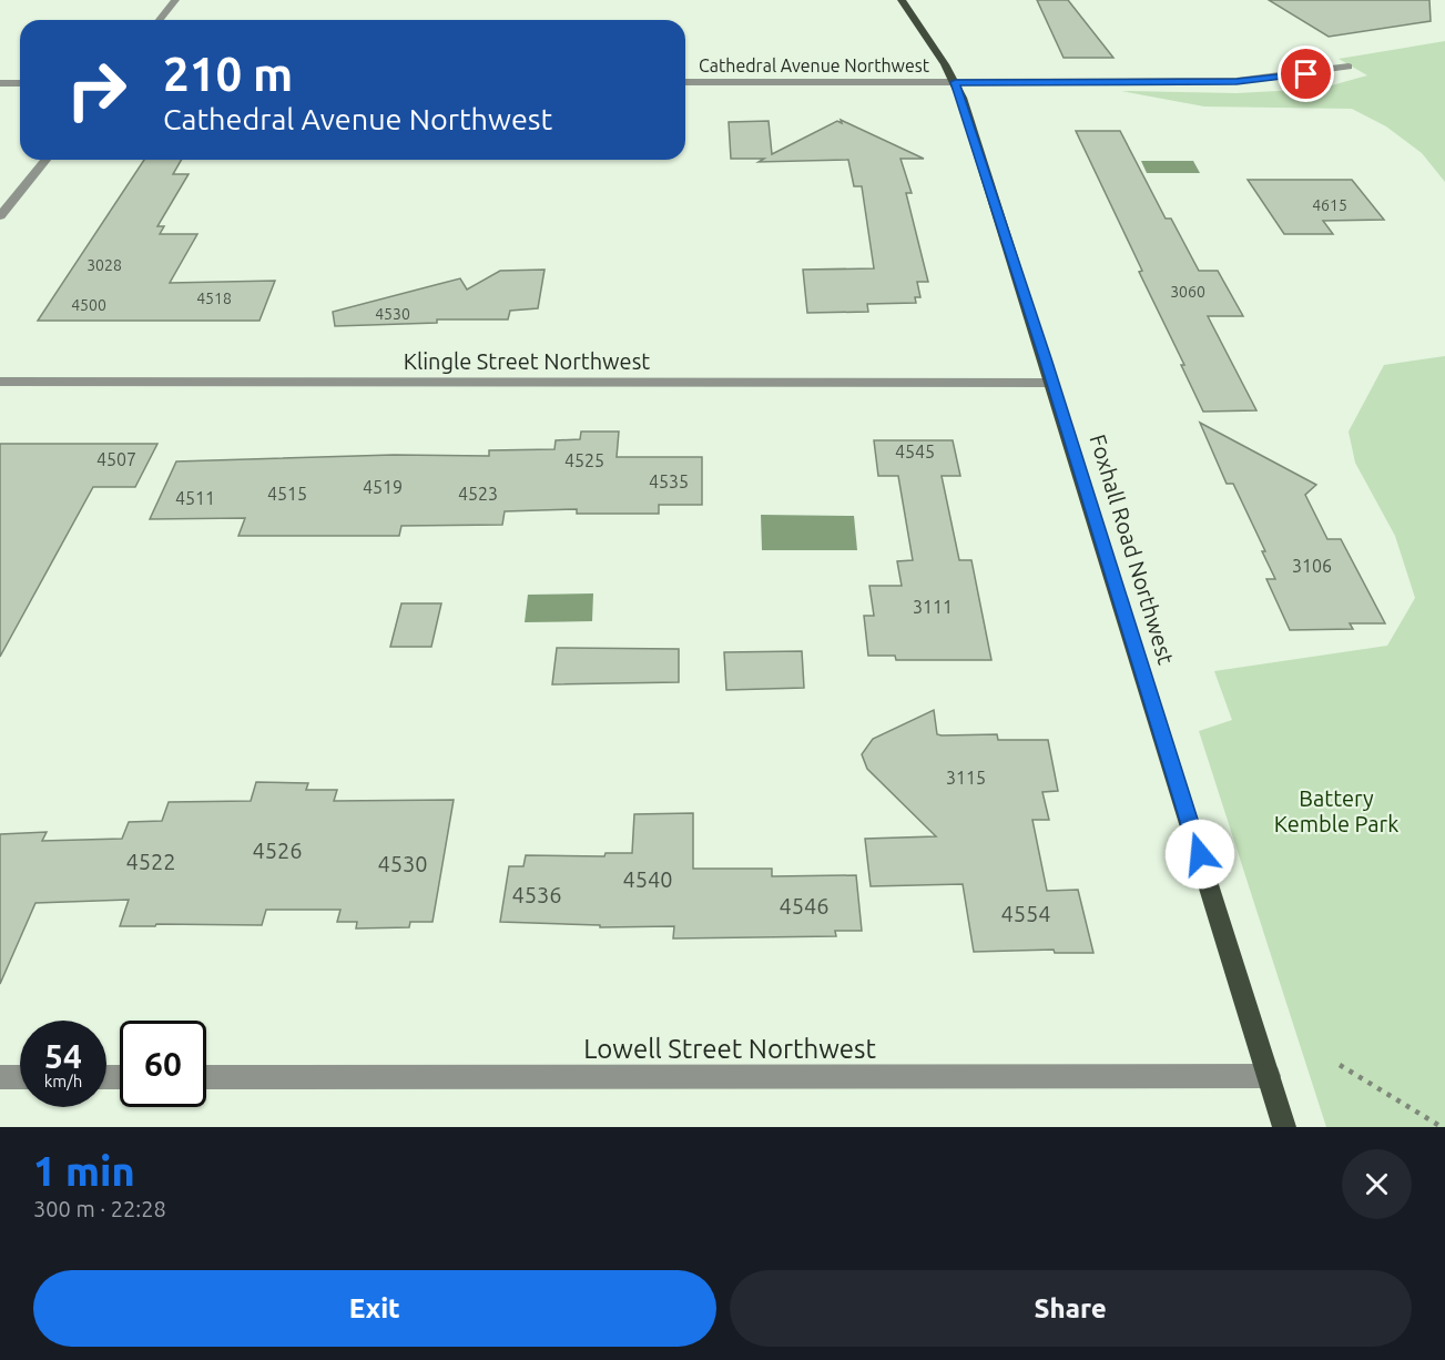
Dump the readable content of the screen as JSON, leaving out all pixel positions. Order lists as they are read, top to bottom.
{
  "streets": {
    "main road": ["Foxhall Road Northwest"],
    "street": ["Cathedral Avenue Northwest", "Klingle Street Northwest", "Lowell Street Northwest"]
  },
  "crossings": [
    ["Cathedral Avenue Northwest", "Foxhall Road Northwest"],
    ["Klingle Street Northwest", "Foxhall Road Northwest"],
    ["Foxhall Road Northwest", "Lowell Street Northwest"]
  ],
  "parks": ["Battery Kemble Park"],
  "house_numbers": [
    "4615",
    "3028",
    "3060",
    "4518",
    "4500",
    "4530",
    "4545",
    "4507",
    "4525",
    "4535",
    "4519",
    "4515",
    "4523",
    "4511",
    "3106",
    "3111",
    "3115",
    "4526",
    "4522",
    "4530",
    "4540",
    "4536",
    "4546",
    "4554"
  ],
  "page": {
    "turn": ["210 m", "Cathedral Avenue Northwest"],
    "speed": "54 km/h",
    "limit": "60",
    "heading": ["1 min", "300 m · 22:28"],
    "buttons": ["Exit", "Share"]
  }
}
